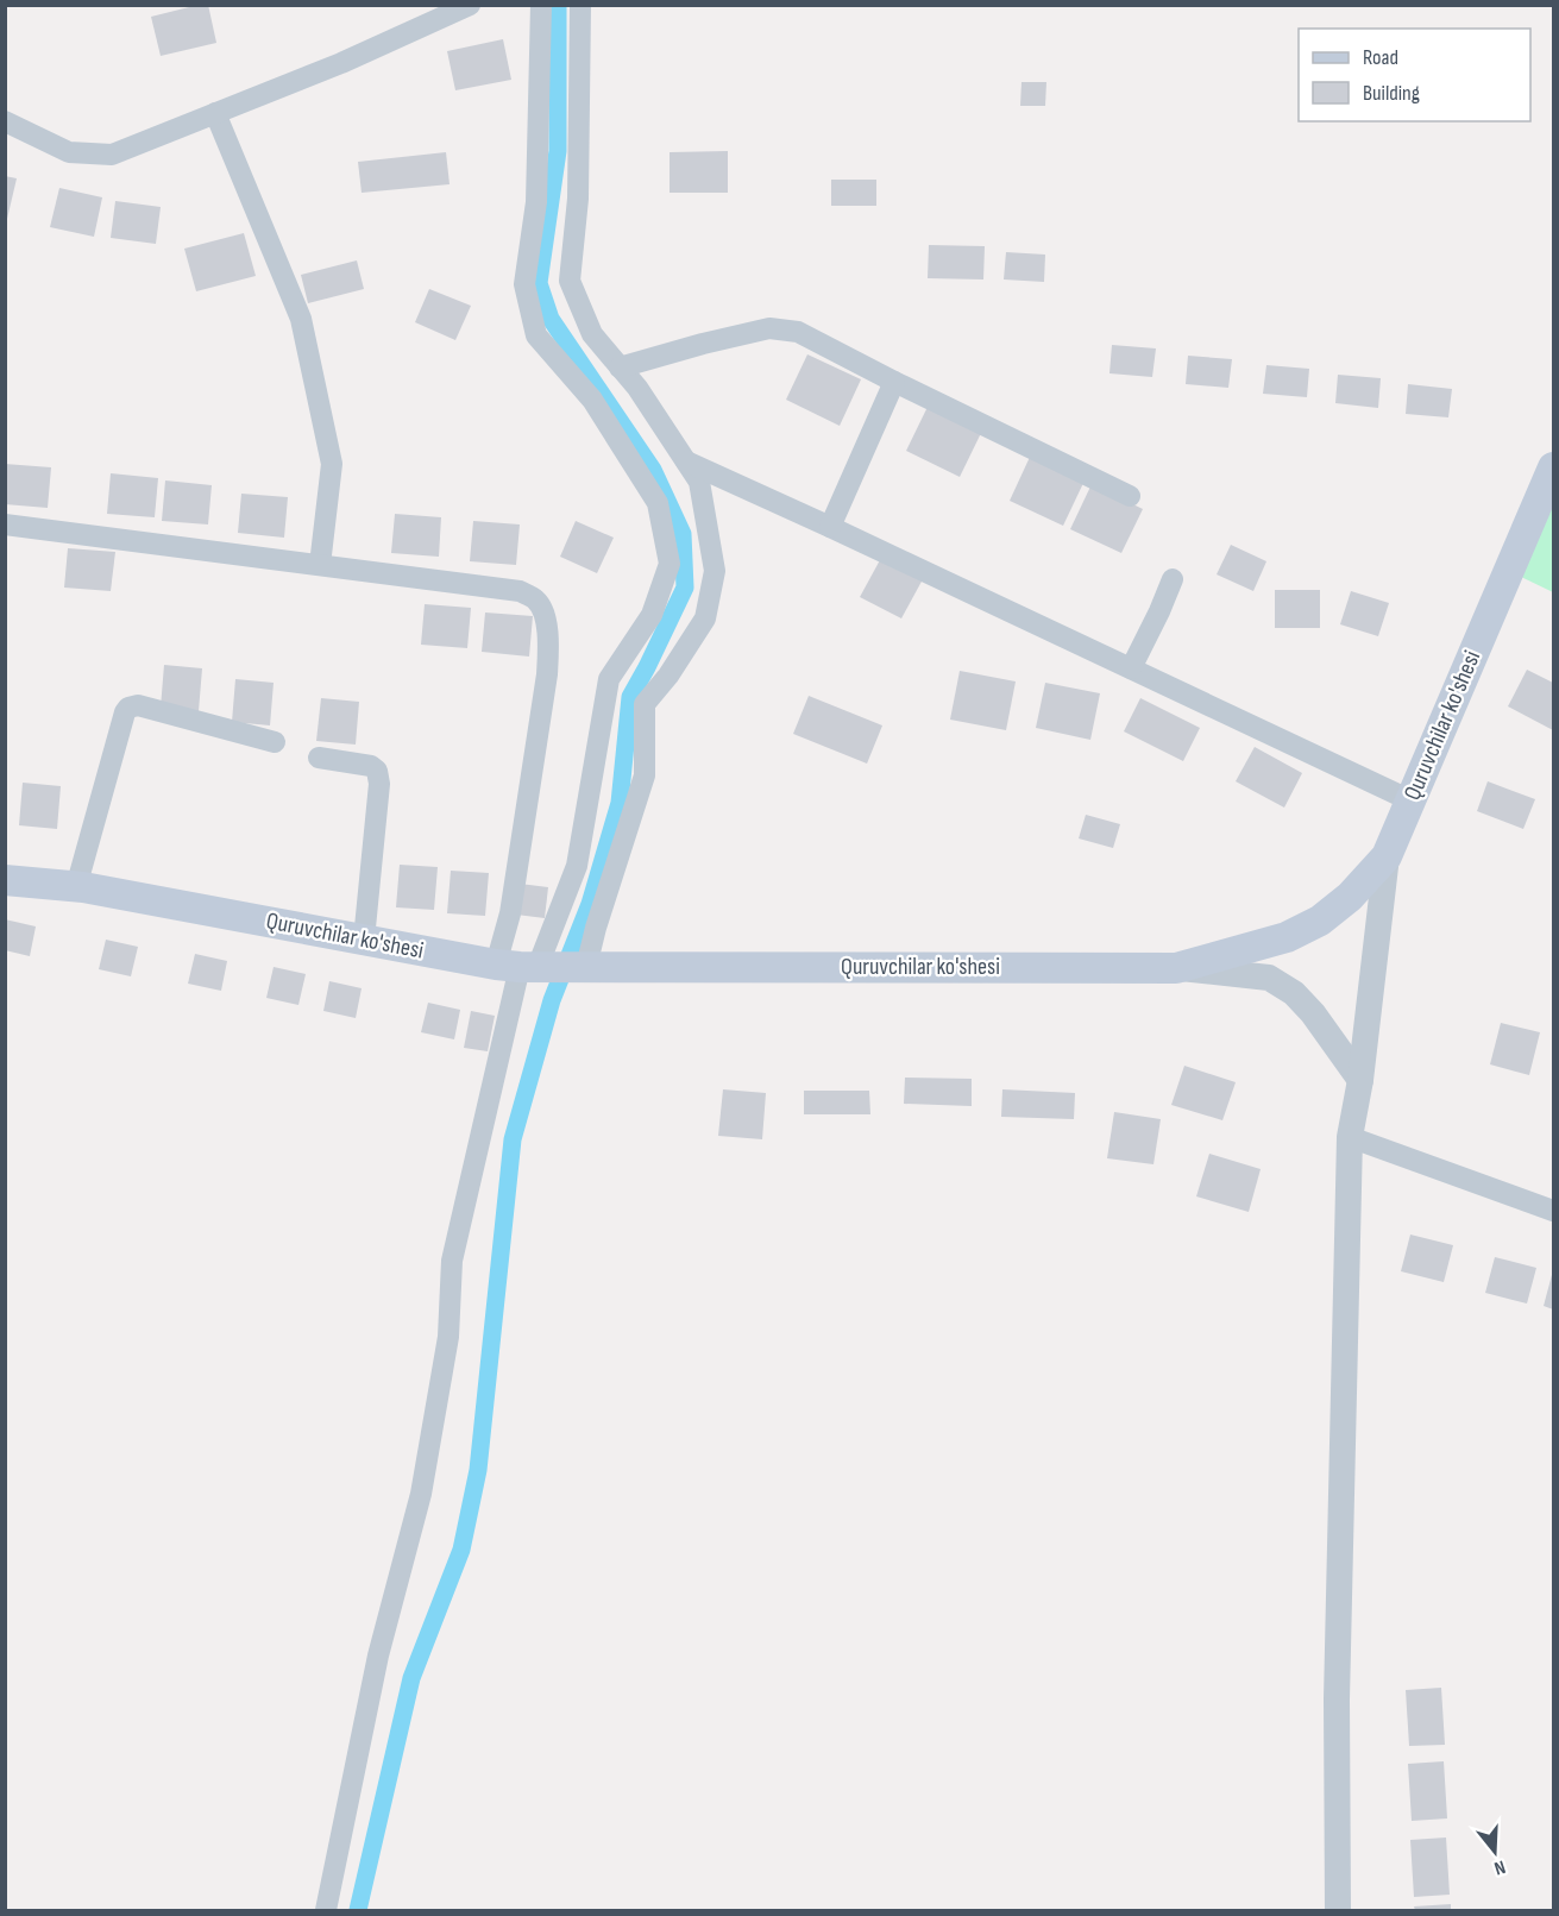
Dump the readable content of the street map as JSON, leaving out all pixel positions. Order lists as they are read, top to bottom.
{
  "streets": {
    "main road": ["Quruvchilar ko'shesi"]
  },
  "legend": ["Road", "Building"],
  "north": "bottom"
}
